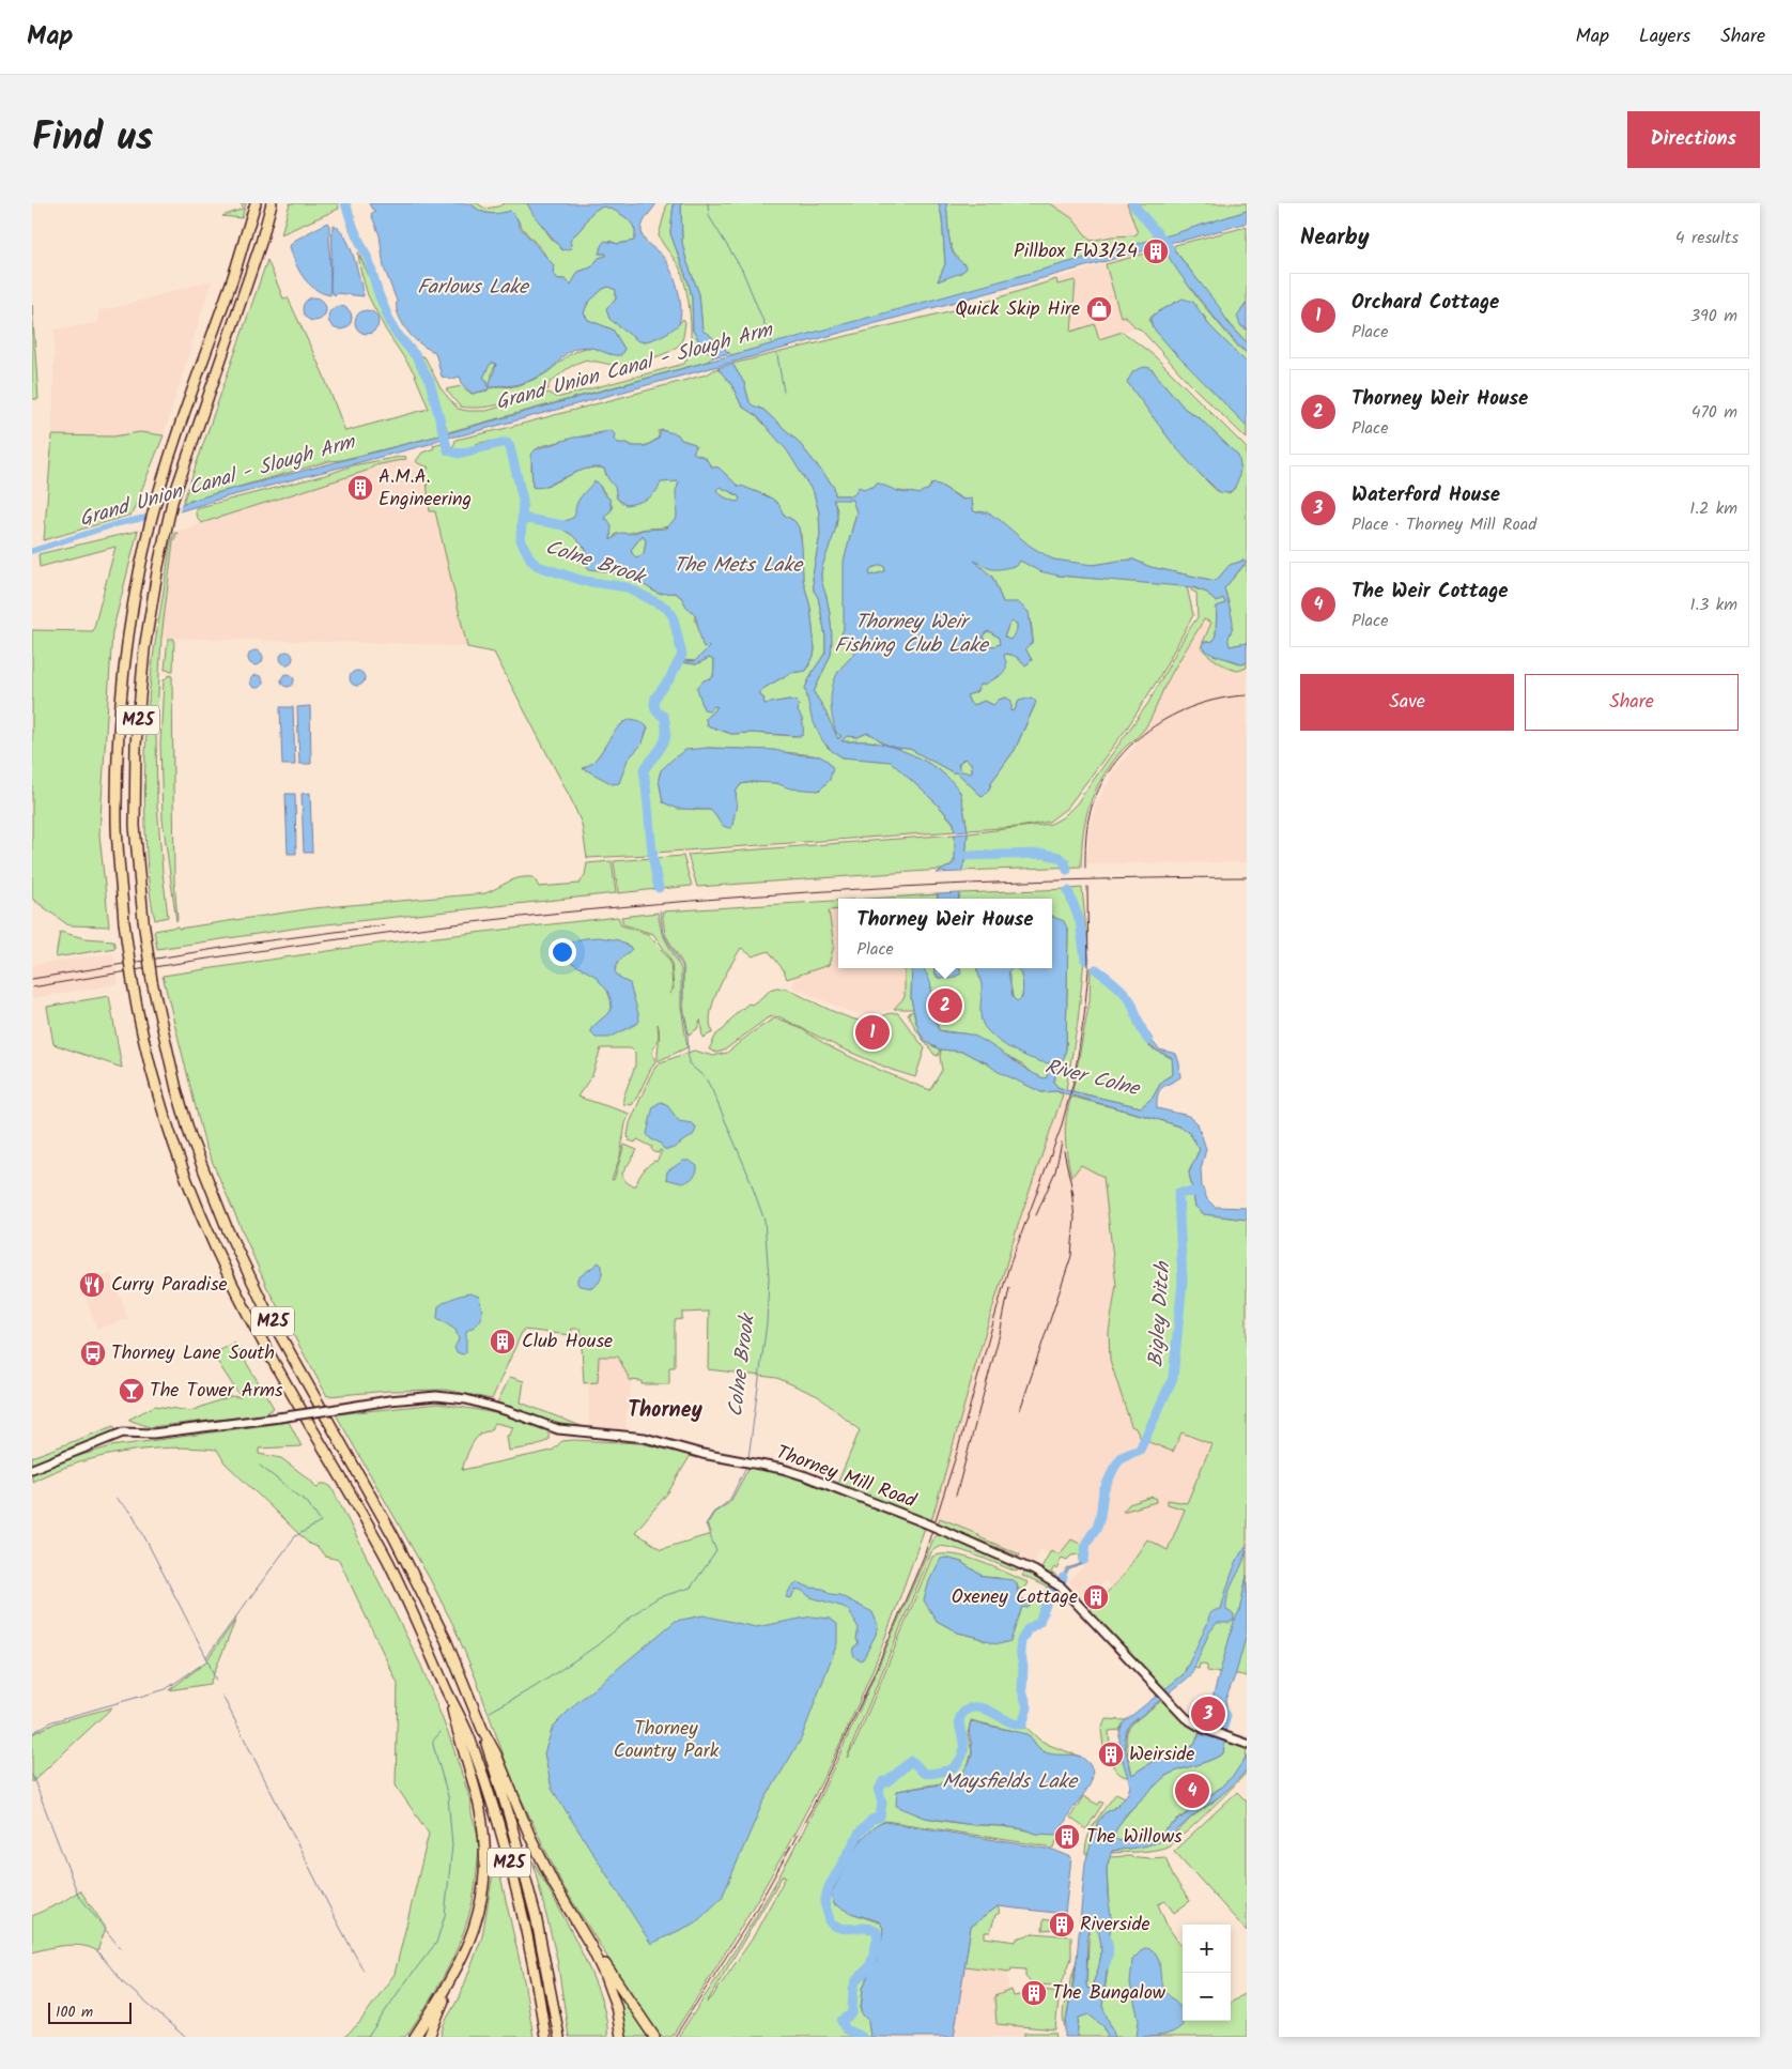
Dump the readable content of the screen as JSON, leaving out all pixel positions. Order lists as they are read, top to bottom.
{
  "streets": {
    "highway": ["M25"],
    "street": ["Thorney Mill Road"]
  },
  "districts": ["Thorney"],
  "water": [
    "Farlows Lake",
    "Grand Union Canal - Slough Arm",
    "Colne Brook",
    "The Mets Lake",
    "Thorney Weir Fishing Club Lake",
    "River Colne",
    "Bigley Ditch",
    "Maysfields Lake"
  ],
  "parks": ["Thorney Country Park"],
  "places": {
    "building": [
      "Pillbox FW3/24",
      "A.M.A. Engineering",
      "Club House",
      "Oxeney Cottage",
      "Weirside",
      "The Willows",
      "Riverside",
      "The Bungalow"
    ],
    "shop": ["Quick Skip Hire"],
    "restaurant": ["Curry Paradise"],
    "bus stop": ["Thorney Lane South"],
    "bar": ["The Tower Arms"]
  },
  "scale_bar": "100 m",
  "page": {
    "header": "Map",
    "nav": ["Map", "Layers", "Share"],
    "title": "Find us",
    "buttons": [
      "Directions",
      ["Save", "Share"]
    ],
    "heading": ["Nearby", "4 results"],
    "list": [
      {
        "mark": "1",
        "name": "Orchard Cottage",
        "note": "Place",
        "value": "390 m"
      },
      {
        "mark": "2",
        "name": "Thorney Weir House",
        "note": "Place",
        "value": "470 m"
      },
      {
        "mark": "3",
        "name": "Waterford House",
        "note": "Place · Thorney Mill Road",
        "value": "1.2 km"
      },
      {
        "mark": "4",
        "name": "The Weir Cottage",
        "note": "Place",
        "value": "1.3 km"
      }
    ],
    "popup": ["Thorney Weir House", "Place"],
    "pins": [
      "2",
      "1",
      "3",
      "4"
    ],
    "map_buttons": ["+", "−"],
    "scale": "100 m"
  }
}
